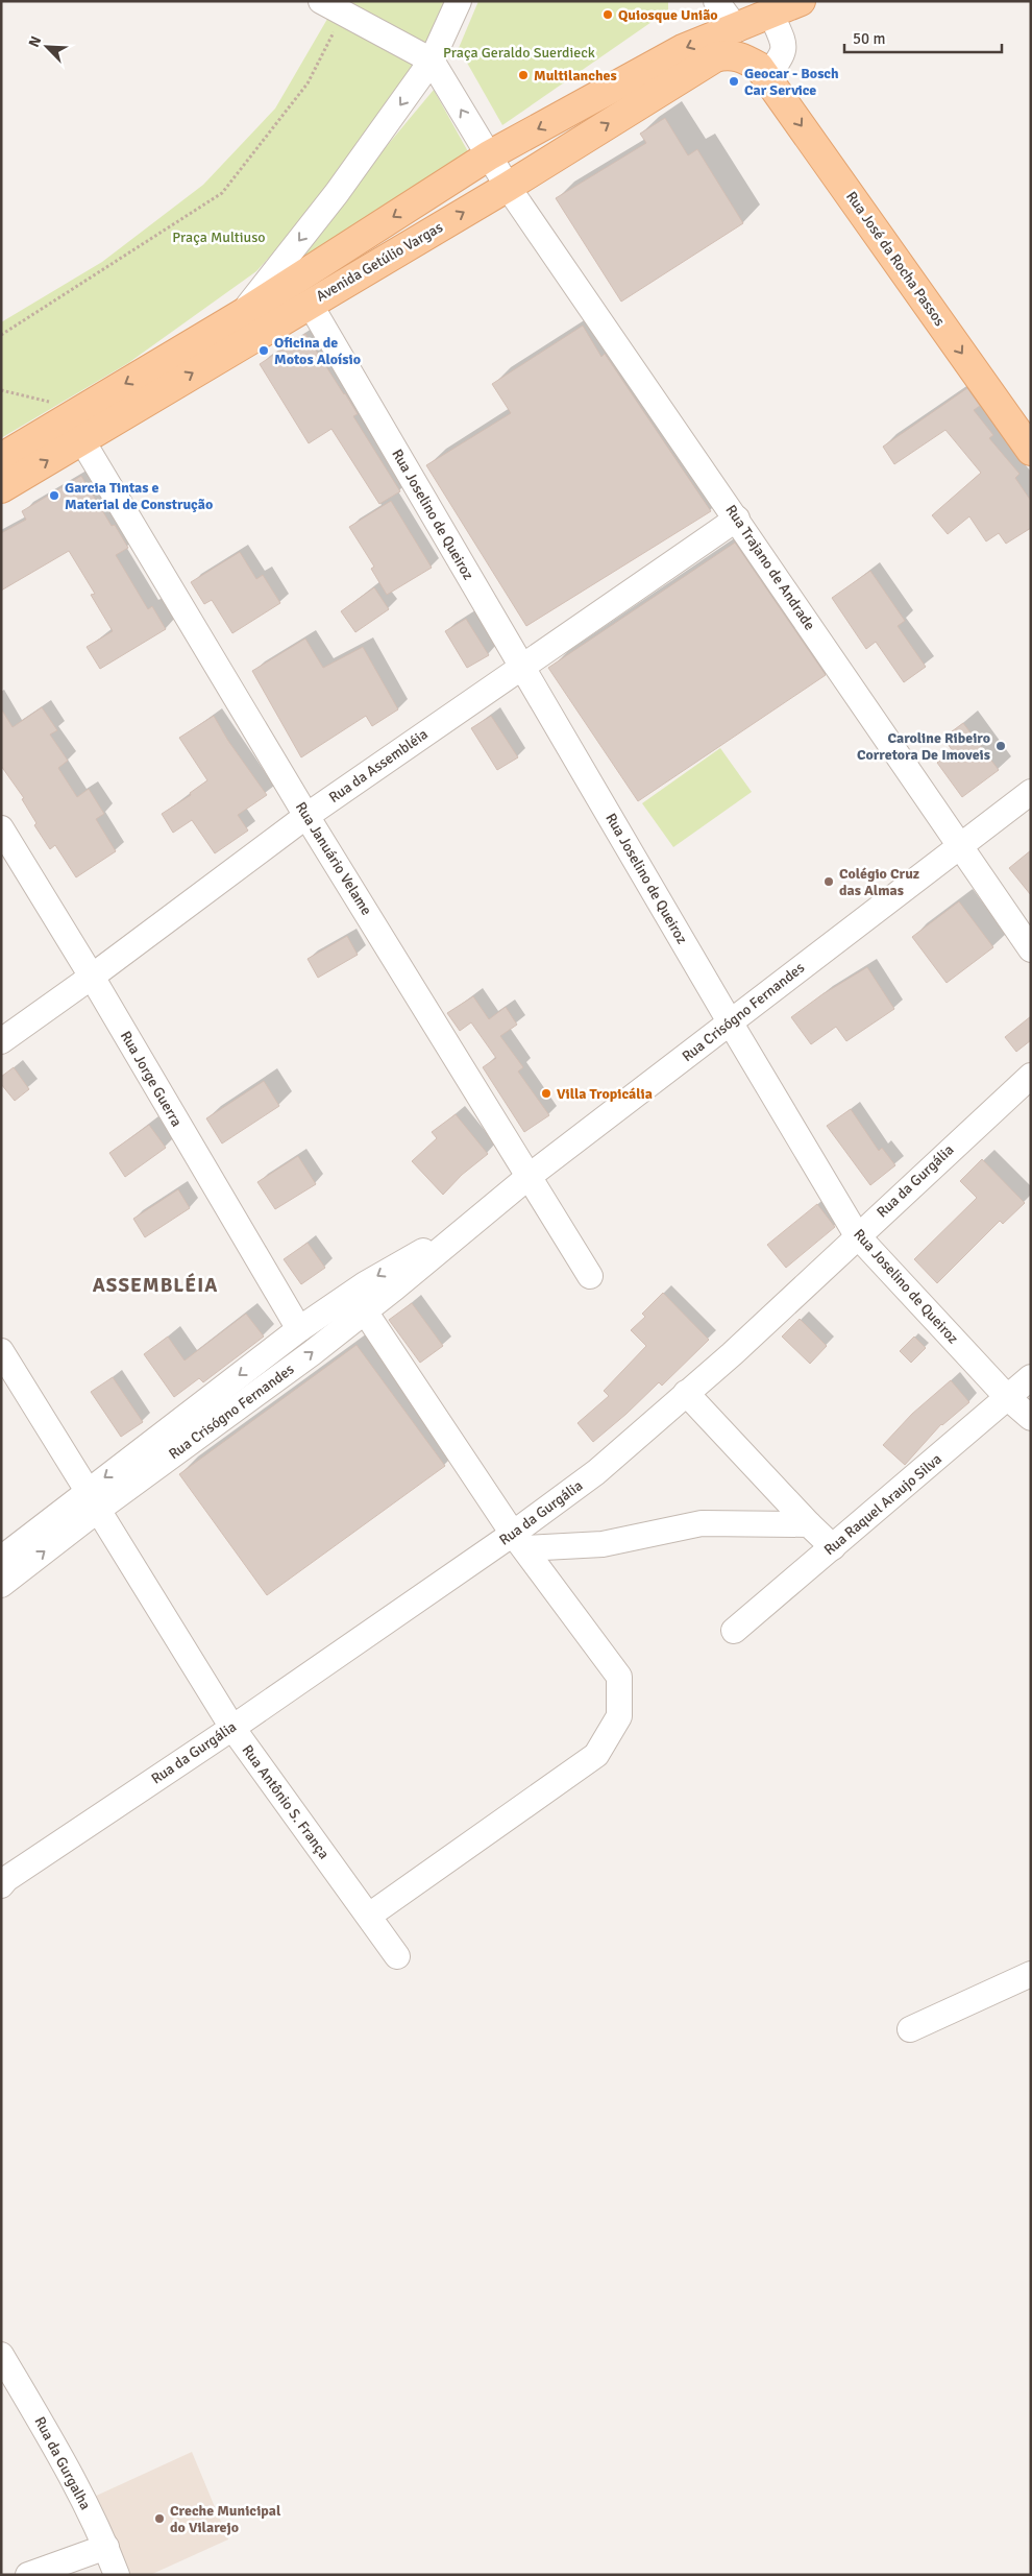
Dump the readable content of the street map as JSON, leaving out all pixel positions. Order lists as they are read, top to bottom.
{
  "streets": {
    "main road": ["Rua José da Rocha Passos", "Avenida Getúlio Vargas"],
    "street": [
      "Rua Joselino de Queiroz",
      "Rua Trajano de Andrade",
      "Rua da Assembléia",
      "Rua Januário Velame",
      "Rua Crisógno Fernandes",
      "Rua Jorge Guerra",
      "Rua da Gurgália",
      "Rua Raquel Araujo Silva",
      "Rua Antônio S. França",
      "Rua da Gurgalha"
    ]
  },
  "crossings": [
    ["Rua José da Rocha Passos", "Avenida Getúlio Vargas"],
    ["Avenida Getúlio Vargas", "Rua Joselino de Queiroz"],
    ["Avenida Getúlio Vargas", "Rua Trajano de Andrade"],
    ["Avenida Getúlio Vargas", "Rua Januário Velame"],
    ["Rua Joselino de Queiroz", "Rua da Assembléia"],
    ["Rua Joselino de Queiroz", "Rua Crisógno Fernandes"],
    ["Rua Joselino de Queiroz", "Rua da Gurgália"],
    ["Rua Joselino de Queiroz", "Rua Raquel Araujo Silva"],
    ["Rua Trajano de Andrade", "Rua da Assembléia"],
    ["Rua Trajano de Andrade", "Rua Crisógno Fernandes"],
    ["Rua da Assembléia", "Rua Januário Velame"],
    ["Rua da Assembléia", "Rua Jorge Guerra"],
    ["Rua Januário Velame", "Rua Crisógno Fernandes"],
    ["Rua Crisógno Fernandes", "Rua Jorge Guerra"],
    ["Rua Crisógno Fernandes", "Rua Antônio S. França"],
    ["Rua da Gurgália", "Rua Antônio S. França"]
  ],
  "one_way": ["Rua José da Rocha Passos"],
  "districts": ["ASSEMBLÉIA"],
  "parks": ["Praça Geraldo Suerdieck", "Praça Multiuso"],
  "places": [
    "Quiosque União",
    "Multilanches",
    "Geocar - Bosch Car Service",
    "Oficina de Motos Aloísio",
    "Garcia Tintas e Material de Construção",
    "Caroline Ribeiro Corretora De Imoveis",
    "Colégio Cruz das Almas",
    "Villa Tropicália",
    "Creche Municipal do Vilarejo"
  ],
  "scale_bar": "50 m",
  "north": "top left"
}
